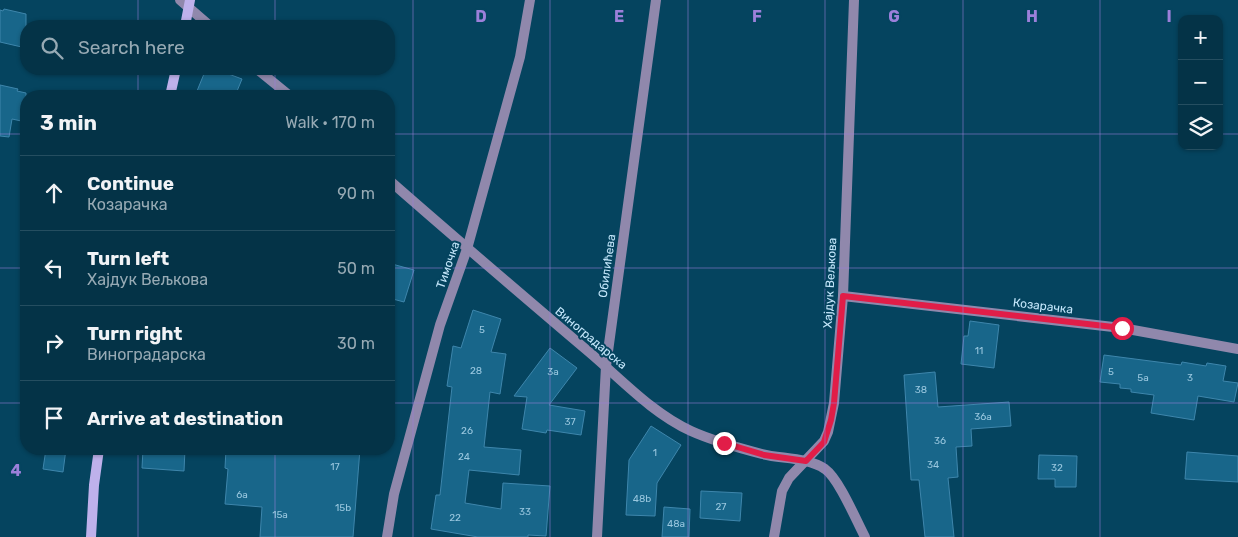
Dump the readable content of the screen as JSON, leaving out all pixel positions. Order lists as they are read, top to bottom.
{
  "streets": {
    "street": [
      "Тимочка",
      "Обилићева",
      "Хајдук Вељкова",
      "Козарачка",
      "Виноградарска"
    ]
  },
  "crossings": [
    ["Тимочка", "Виноградарска"],
    ["Обилићева", "Виноградарска"],
    ["Хајдук Вељкова", "Козарачка"],
    ["Хајдук Вељкова", "Виноградарска"]
  ],
  "house_numbers": [
    "5",
    "11",
    "28",
    "3a",
    "5",
    "5a",
    "3",
    "38",
    "36a",
    "37",
    "26",
    "36",
    "1",
    "24",
    "34",
    "17",
    "32",
    "6a",
    "48b",
    "27",
    "15b",
    "33",
    "15a",
    "22",
    "48a"
  ],
  "page": {
    "map_buttons": ["+", "−"],
    "search": "Search here",
    "heading": ["3 min", "Walk · 170 m"],
    "list": [
      ["Continue", "Козарачка", "90 m"],
      ["Turn left", "Хајдук Вељкова", "50 m"],
      ["Turn right", "Виноградарска", "30 m"],
      "Arrive at destination"
    ]
  },
  "grid": {
    "columns": [
      "D",
      "E",
      "F",
      "G",
      "H",
      "I"
    ],
    "rows": ["4"]
  }
}
